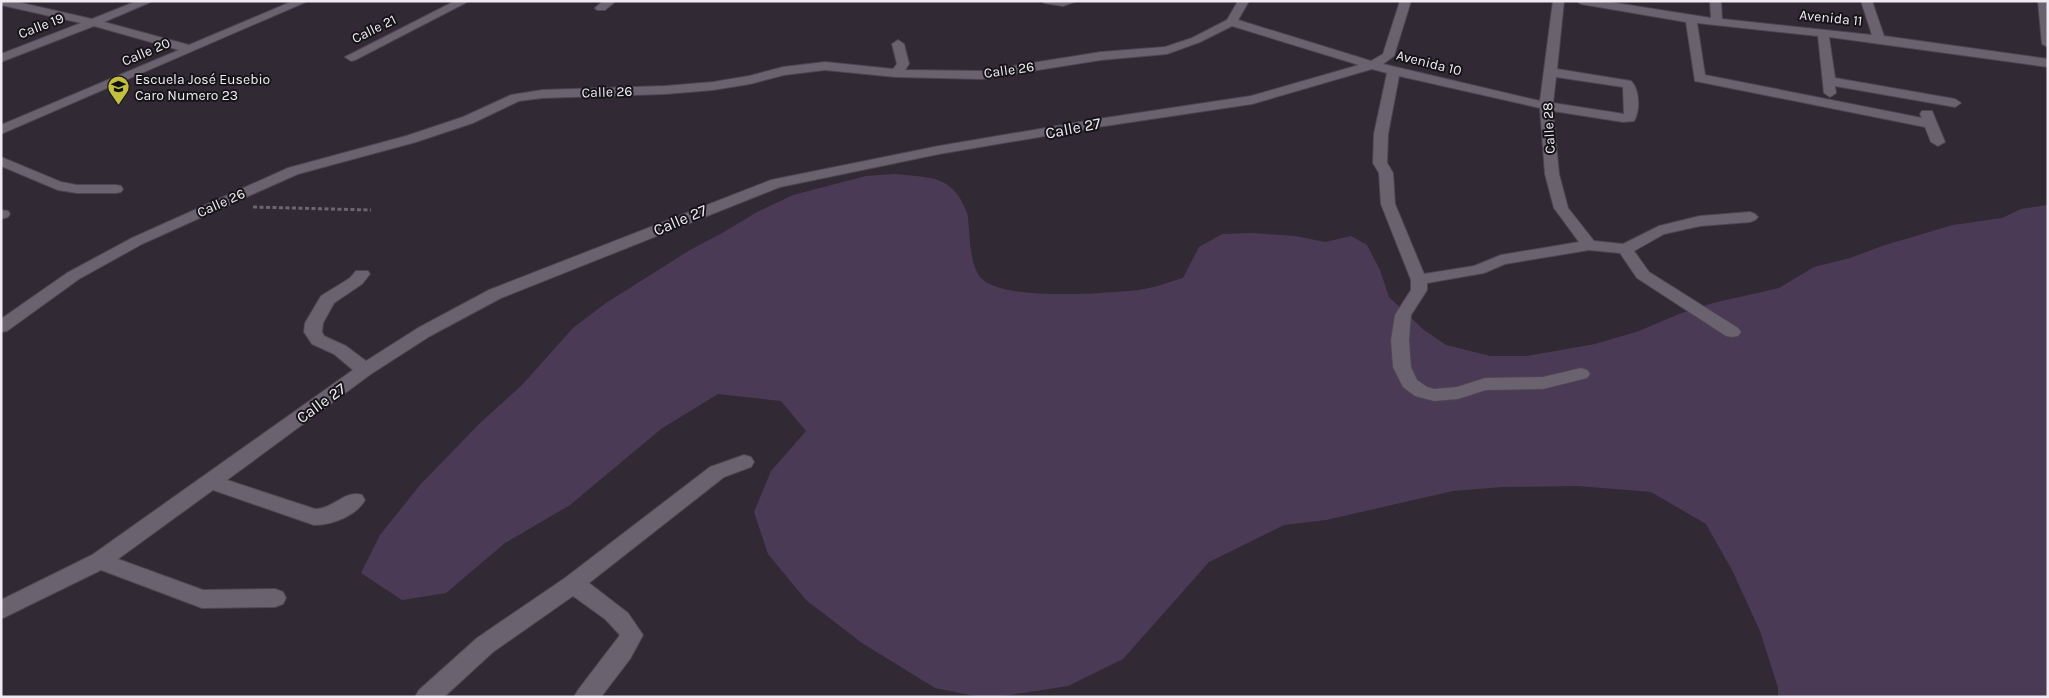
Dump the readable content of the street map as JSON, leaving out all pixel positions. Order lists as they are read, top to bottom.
{
  "streets": {
    "street": [
      "Avenida 11",
      "Calle 19",
      "Calle 21",
      "Calle 20",
      "Avenida 10",
      "Calle 26",
      "Calle 27",
      "Calle 28"
    ]
  },
  "crossings": [
    ["Avenida 10", "Calle 26"],
    ["Avenida 10", "Calle 27"],
    ["Avenida 10", "Calle 28"]
  ],
  "places": {
    "school or university": ["Escuela José Eusebio Caro Numero 23"]
  }
}
